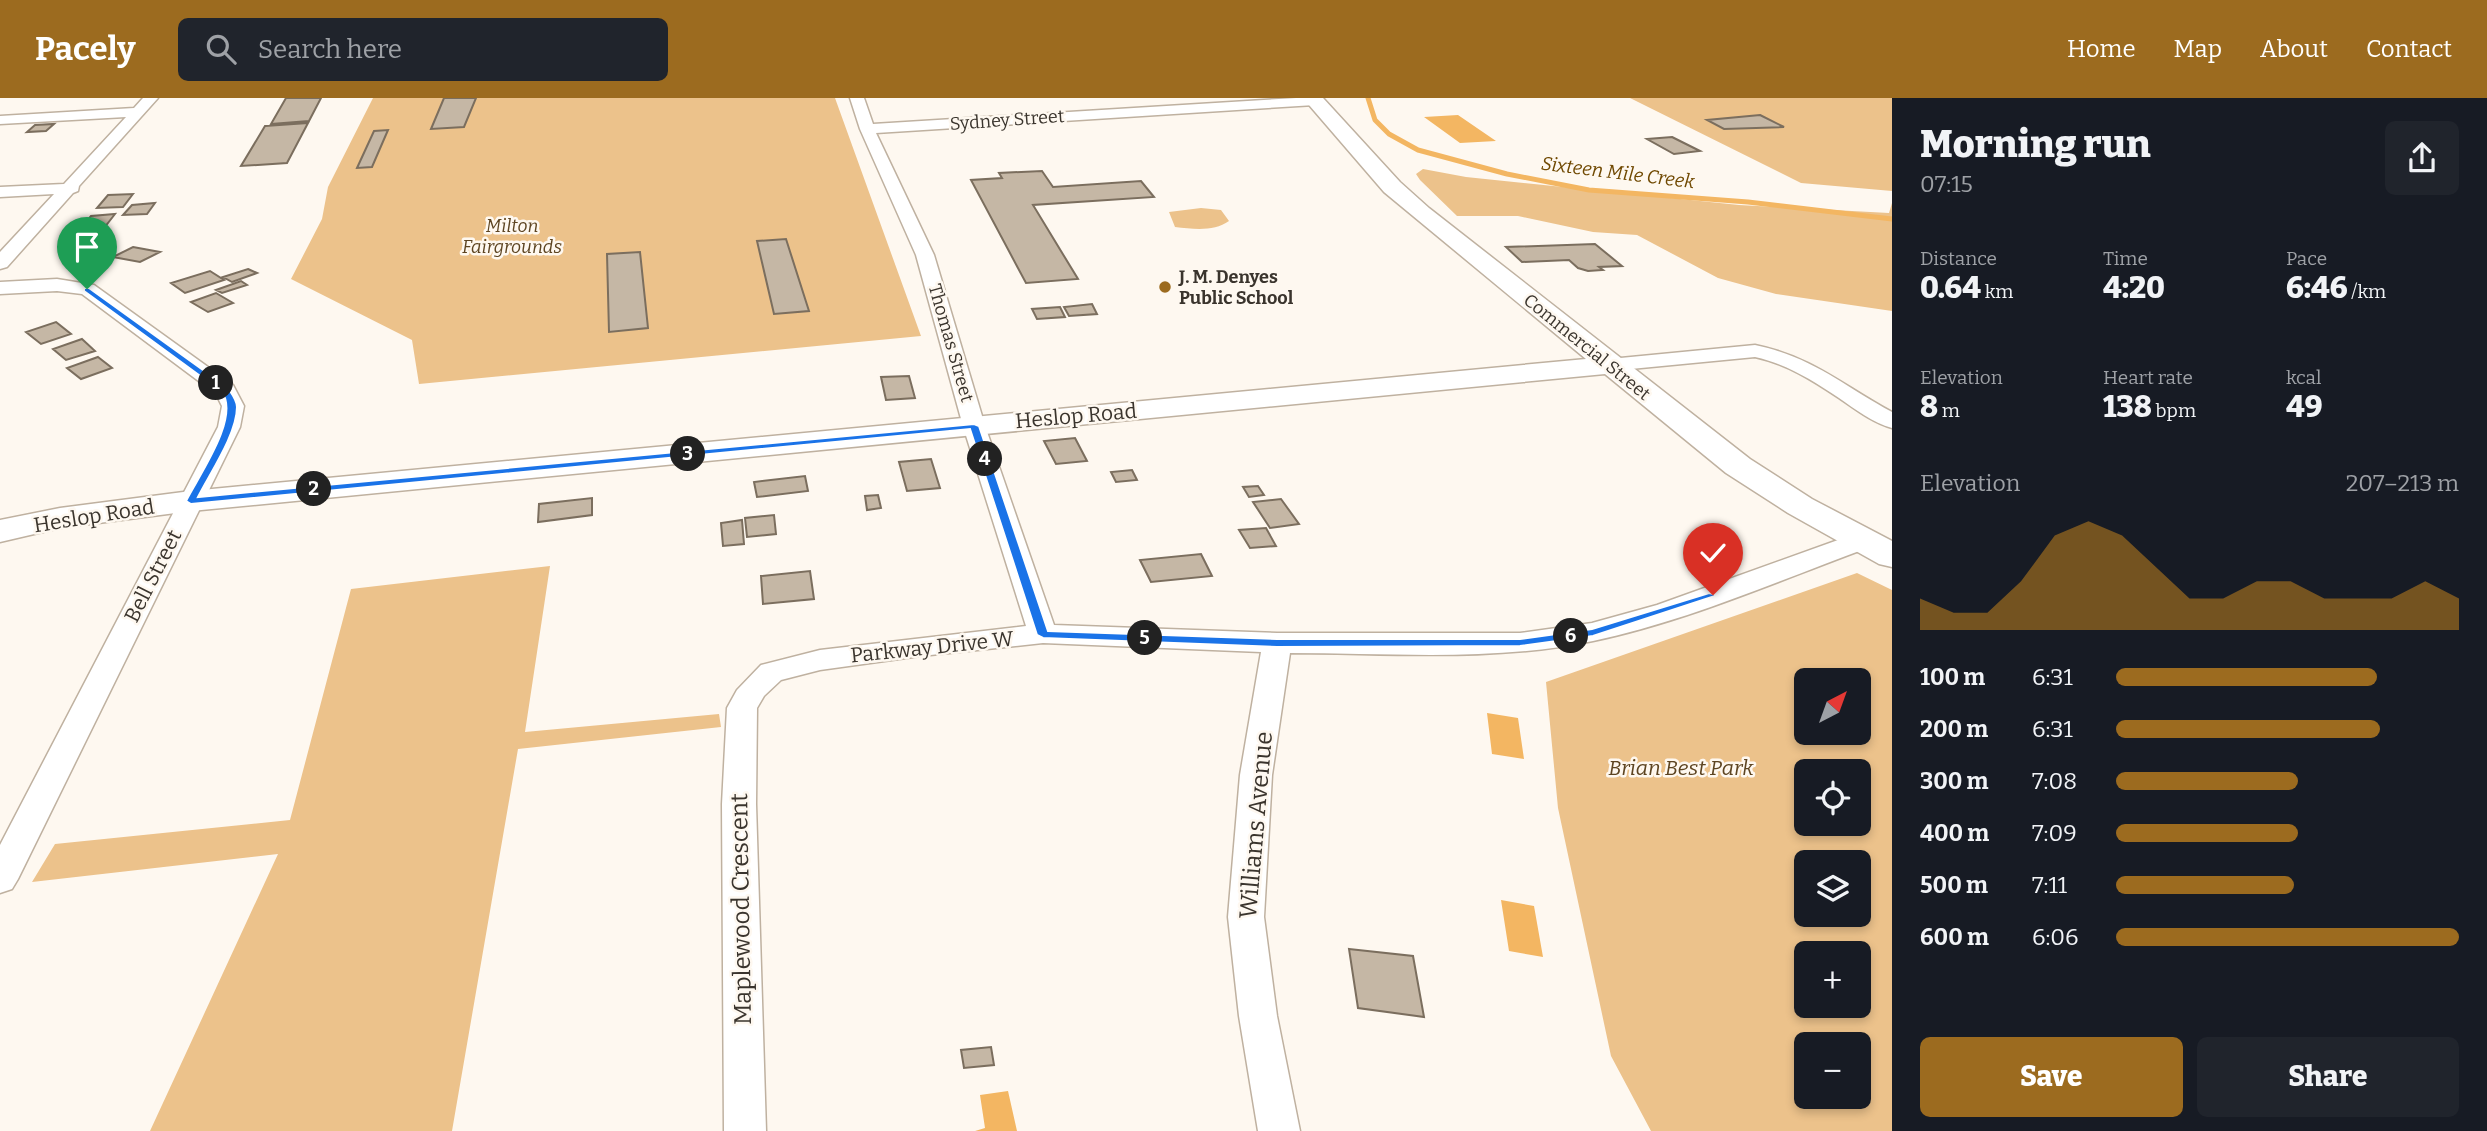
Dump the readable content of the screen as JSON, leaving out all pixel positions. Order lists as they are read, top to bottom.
{
  "streets": {
    "street": [
      "Sydney Street",
      "Thomas Street",
      "Commercial Street",
      "Heslop Road",
      "Bell Street",
      "Parkway Drive W",
      "Williams Avenue",
      "Maplewood Crescent"
    ]
  },
  "crossings": [
    ["Sydney Street", "Thomas Street"],
    ["Sydney Street", "Commercial Street"],
    ["Thomas Street", "Heslop Road"],
    ["Thomas Street", "Parkway Drive W"],
    ["Commercial Street", "Heslop Road"],
    ["Commercial Street", "Parkway Drive W"],
    ["Heslop Road", "Bell Street"],
    ["Parkway Drive W", "Williams Avenue"],
    ["Parkway Drive W", "Maplewood Crescent"]
  ],
  "water": ["Sixteen Mile Creek"],
  "parks": ["Milton Fairgrounds", "Brian Best Park"],
  "places": ["J. M. Denyes Public School"],
  "north": "top right",
  "page": {
    "header": "Pacely",
    "search": "Search here",
    "nav": [
      "Home",
      "Map",
      "About",
      "Contact"
    ],
    "heading": ["Morning run", "07:15"],
    "stats": [
      ["Distance", "0.64 km"],
      ["Time", "4:20"],
      ["Pace", "6:46 /km"],
      ["Elevation", "8 m"],
      ["Heart rate", "138 bpm"],
      ["kcal", "49"]
    ],
    "pins": [
      "1",
      "3",
      "4",
      "2",
      "6",
      "5"
    ],
    "chart": ["Elevation", "207–213 m"],
    "list": [
      {
        "name": "100 m",
        "note": "6:31"
      },
      {
        "name": "200 m",
        "note": "6:31"
      },
      {
        "name": "300 m",
        "note": "7:08"
      },
      {
        "name": "400 m",
        "note": "7:09"
      },
      {
        "name": "500 m",
        "note": "7:11"
      },
      {
        "name": "600 m",
        "note": "6:06"
      }
    ],
    "map_buttons": ["+", "−"],
    "buttons": ["Save", "Share"]
  }
}
